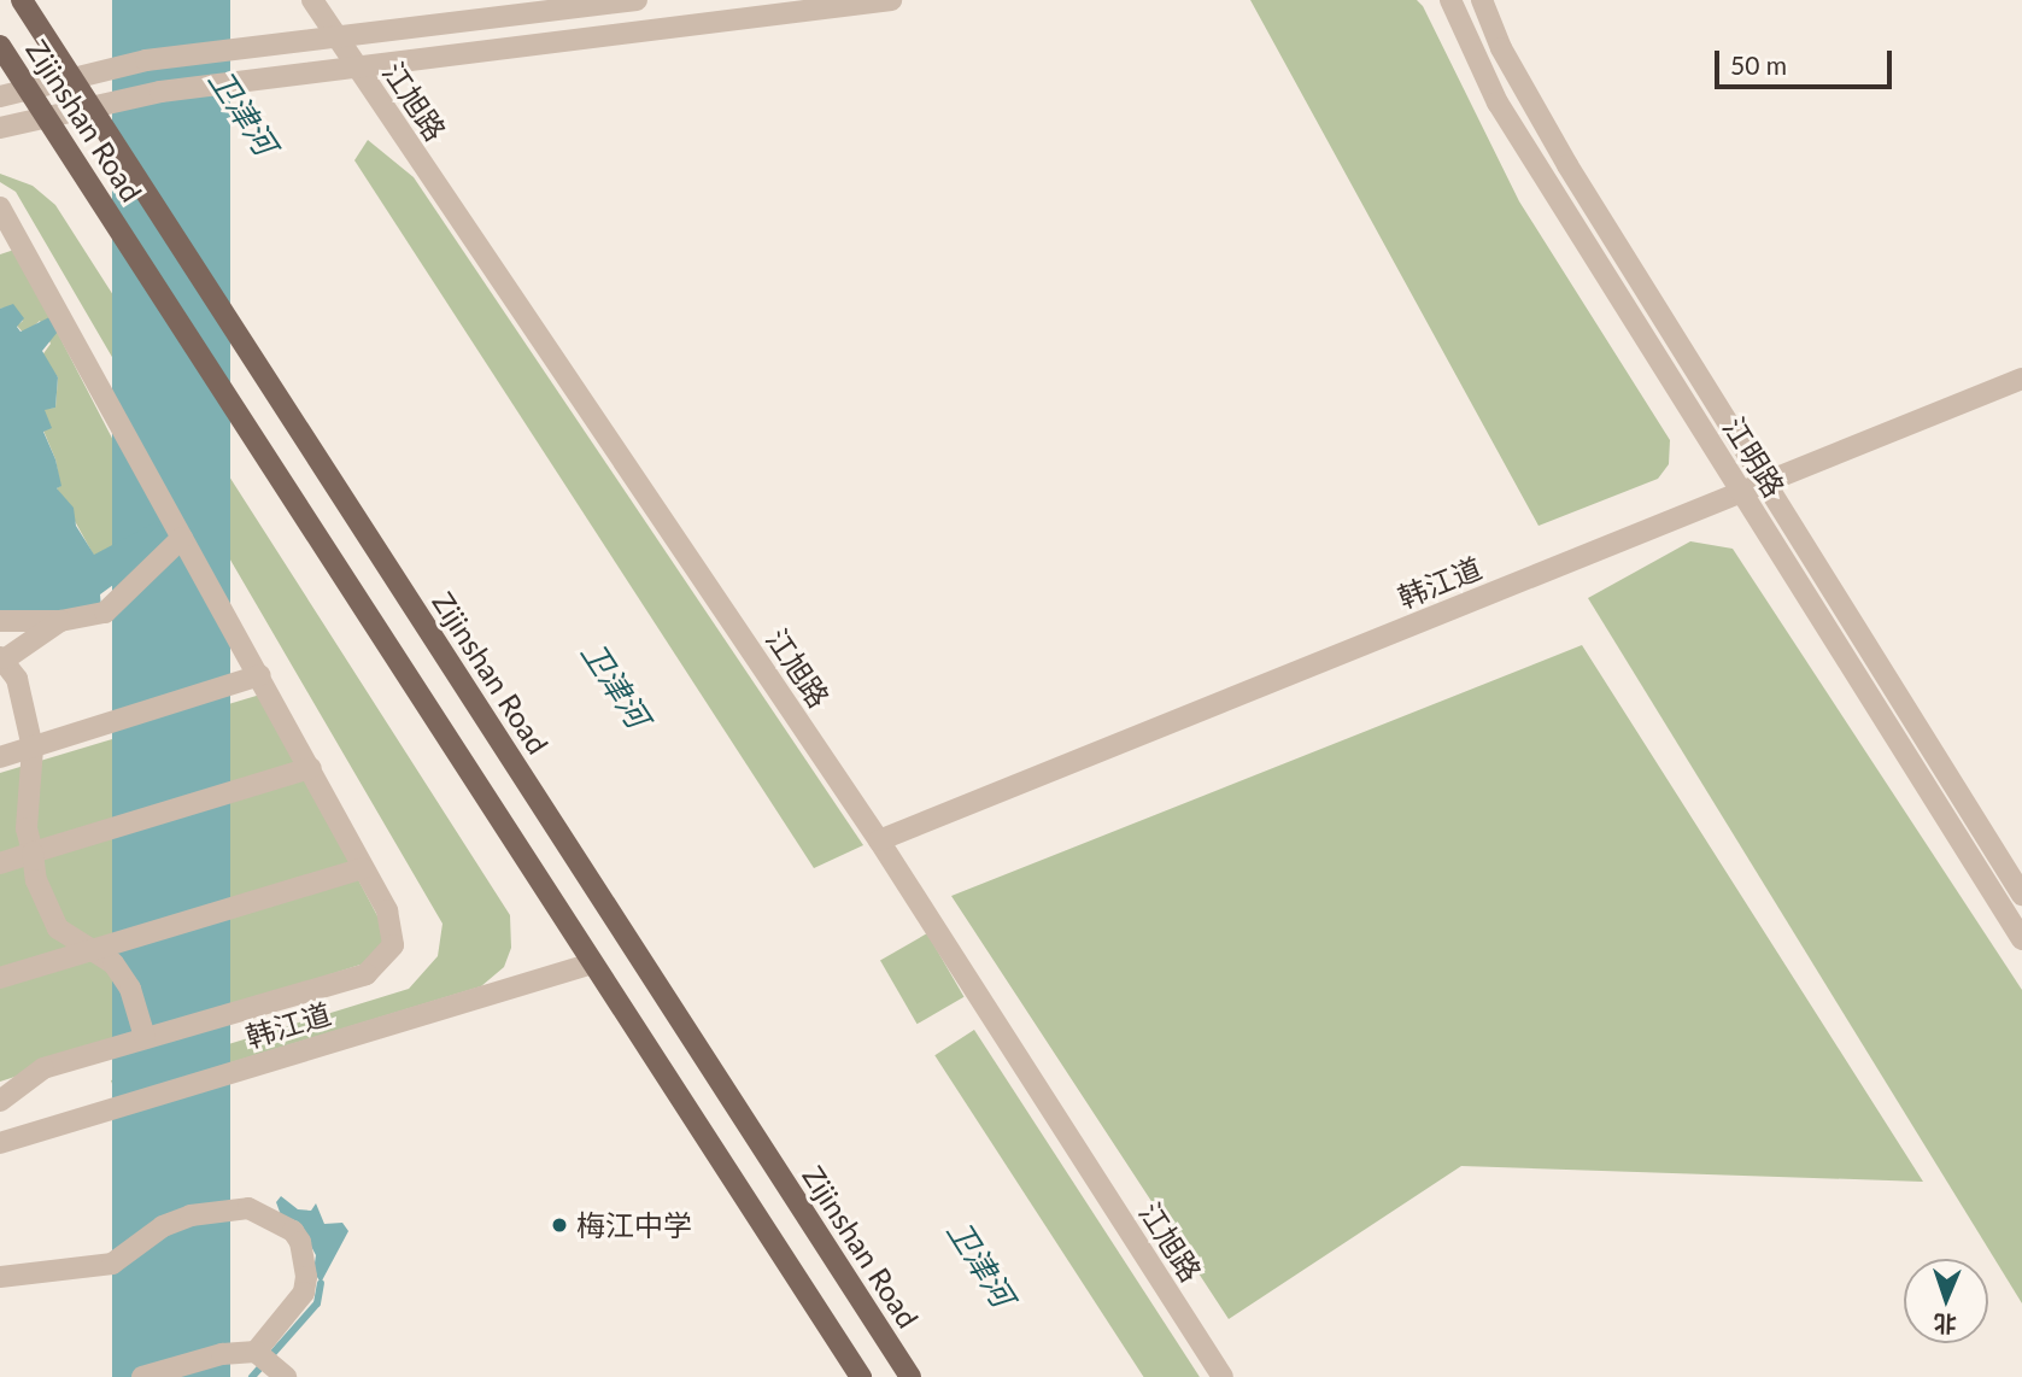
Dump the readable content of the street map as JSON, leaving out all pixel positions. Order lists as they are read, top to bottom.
{
  "streets": {
    "main road": ["Zijinshan Road"],
    "street": ["江旭路", "江明路", "韩江道"]
  },
  "crossings": [
    ["江旭路", "韩江道"],
    ["Zijinshan Road", "韩江道"],
    ["江明路", "韩江道"]
  ],
  "water": ["卫津河"],
  "places": ["梅江中学"],
  "scale_bar": "50 m",
  "north": "bottom"
}
